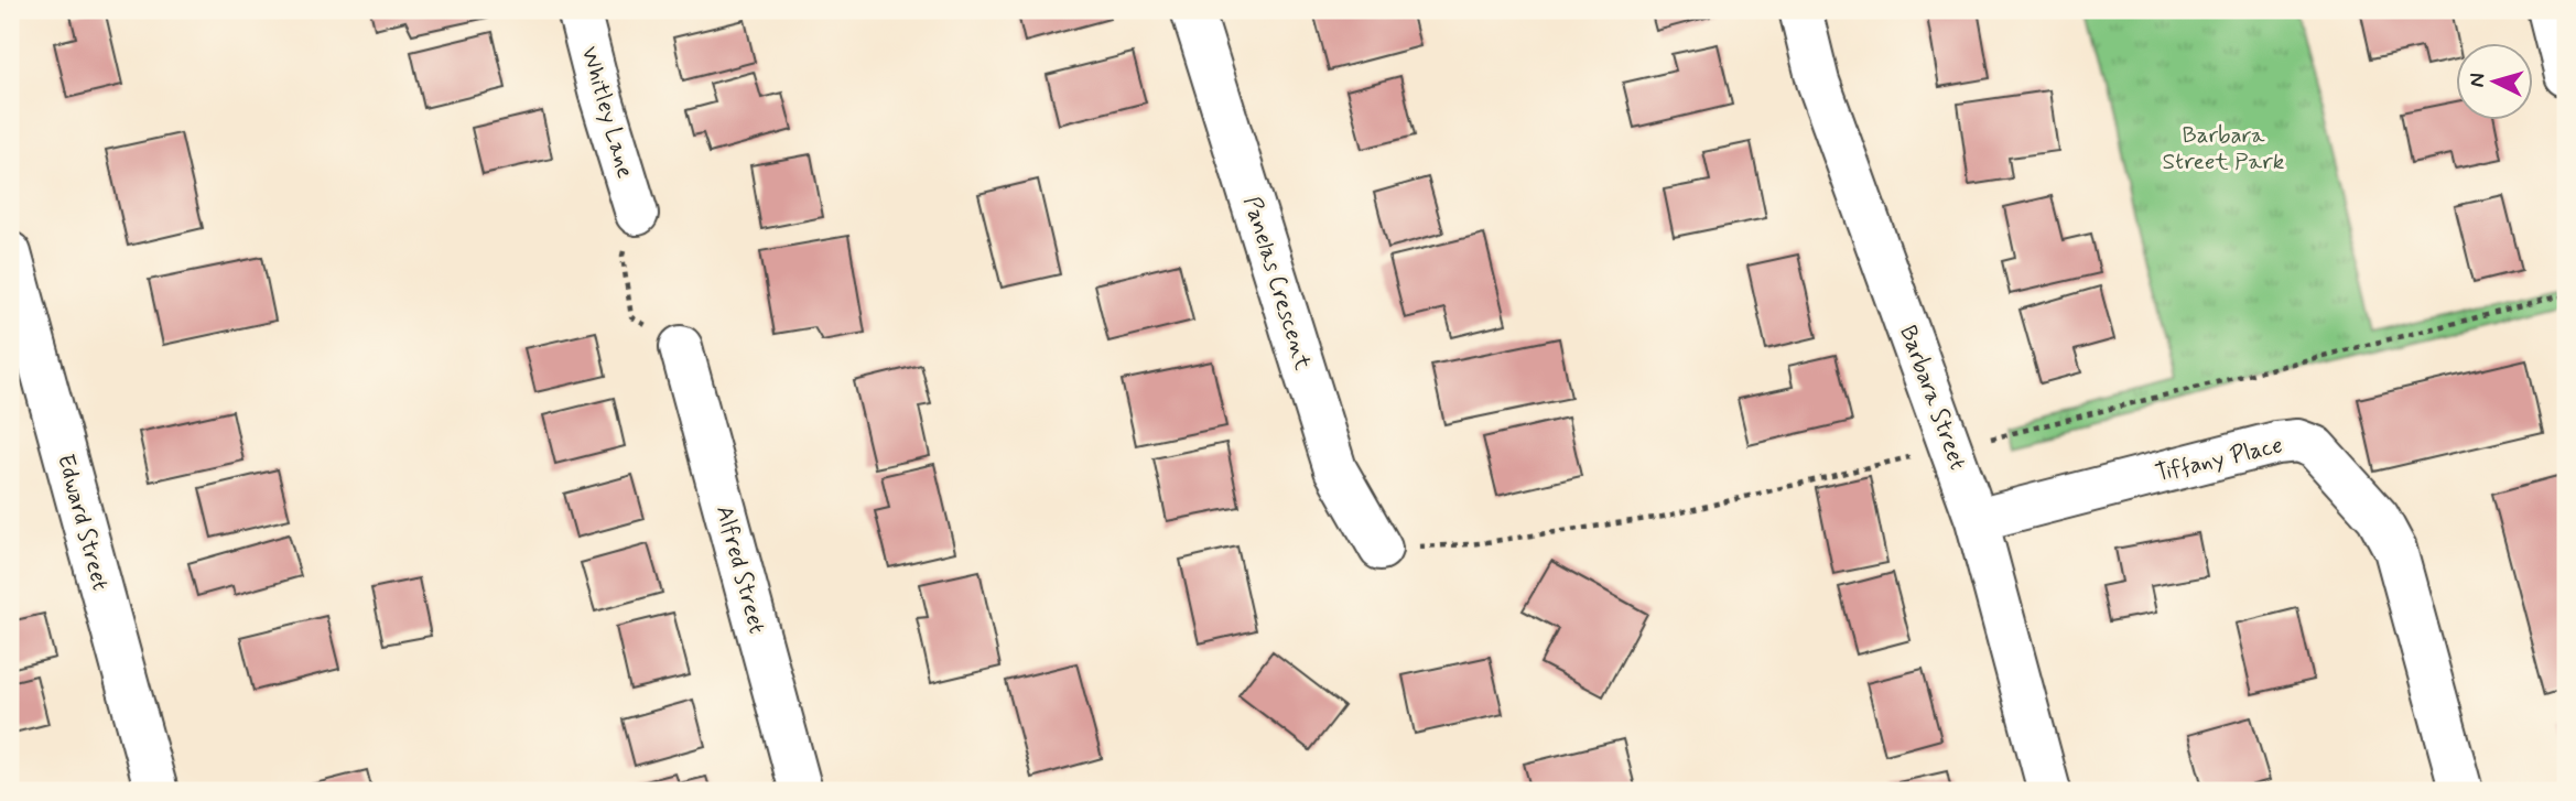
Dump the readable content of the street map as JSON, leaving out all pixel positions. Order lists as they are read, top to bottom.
{
  "streets": {
    "street": [
      "Whitley Lane",
      "Panelas Crescent",
      "Barbara Street",
      "Tiffany Place",
      "Edward Street",
      "Alfred Street"
    ]
  },
  "crossings": [
    ["Barbara Street", "Tiffany Place"]
  ],
  "parks": ["Barbara Street Park"],
  "north": "left"
}
